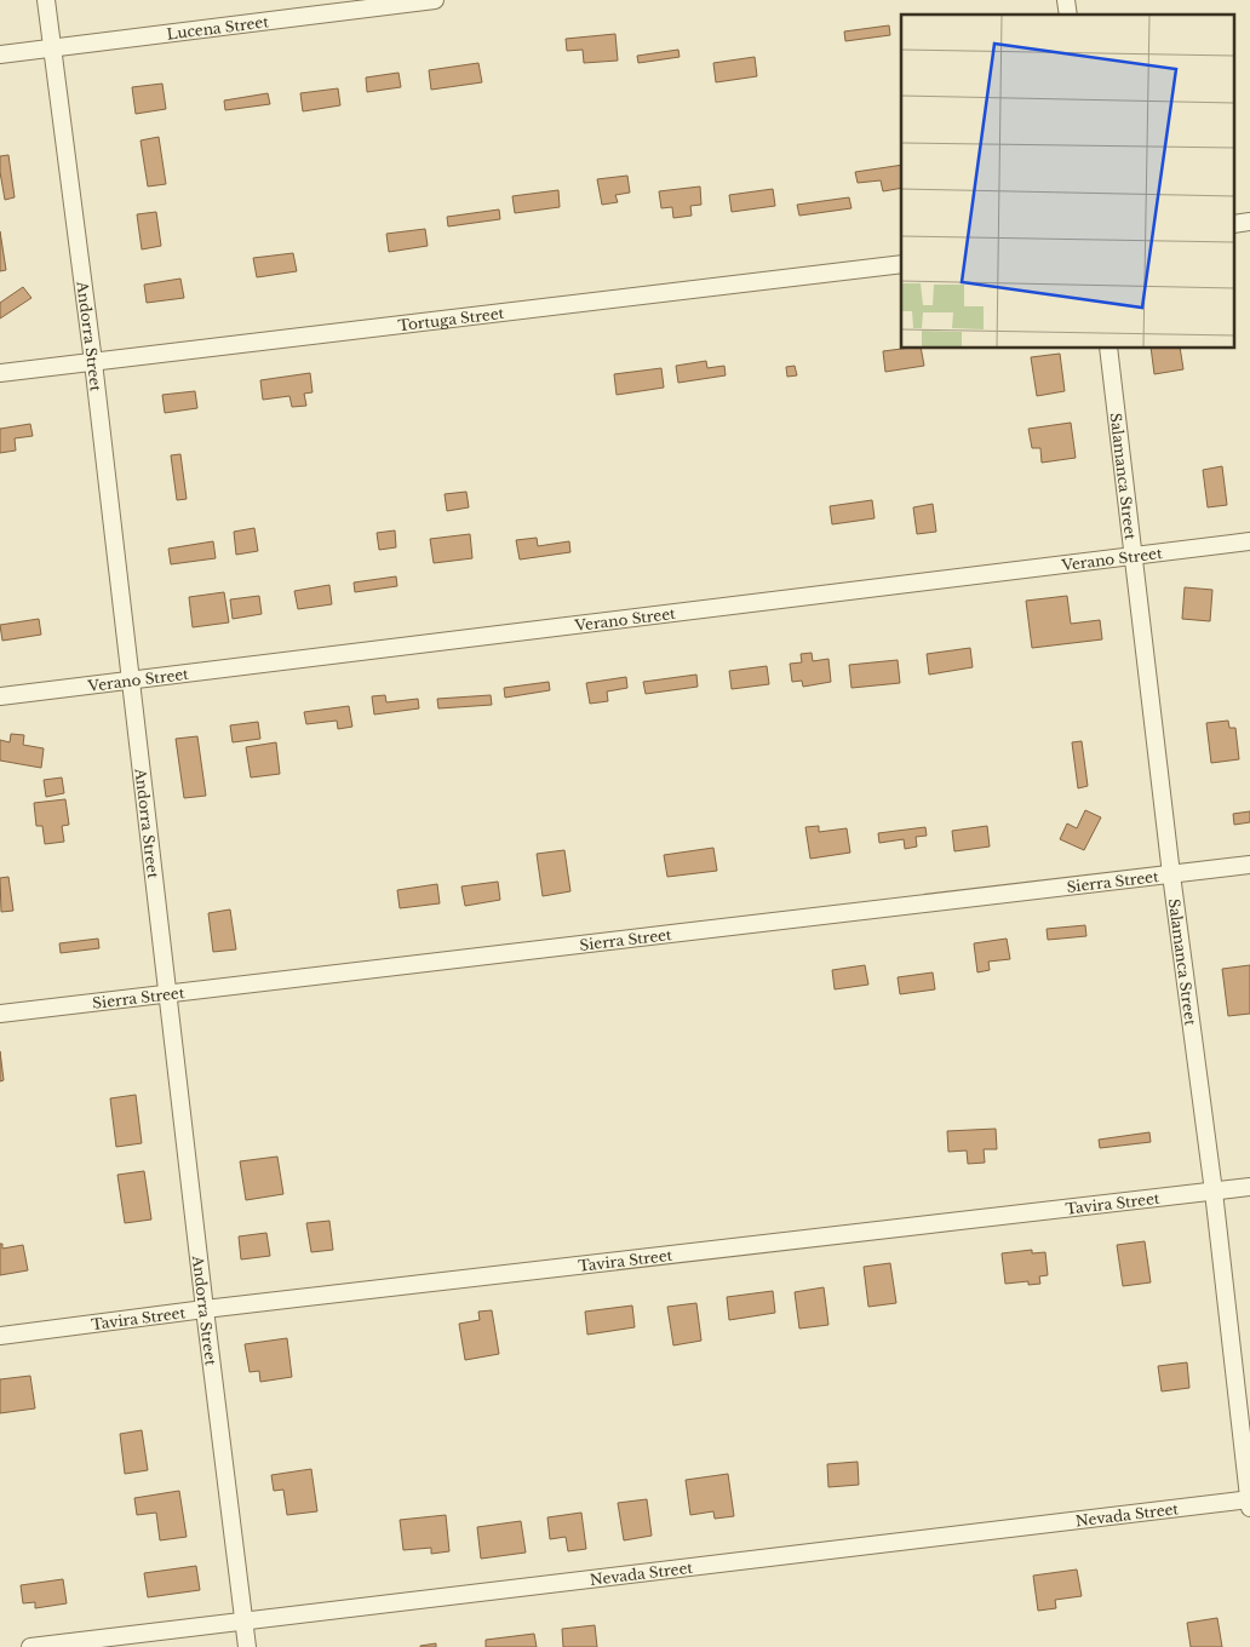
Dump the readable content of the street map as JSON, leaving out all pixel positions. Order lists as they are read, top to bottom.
{
  "streets": {
    "street": [
      "Lucena Street",
      "Tortuga Street",
      "Andorra Street",
      "Salamanca Street",
      "Verano Street",
      "Sierra Street",
      "Tavira Street",
      "Nevada Street"
    ]
  },
  "crossings": [
    ["Lucena Street", "Andorra Street"],
    ["Tortuga Street", "Andorra Street"],
    ["Andorra Street", "Verano Street"],
    ["Andorra Street", "Sierra Street"],
    ["Andorra Street", "Tavira Street"],
    ["Andorra Street", "Nevada Street"],
    ["Salamanca Street", "Verano Street"],
    ["Salamanca Street", "Sierra Street"],
    ["Salamanca Street", "Tavira Street"],
    ["Salamanca Street", "Nevada Street"]
  ]
}
